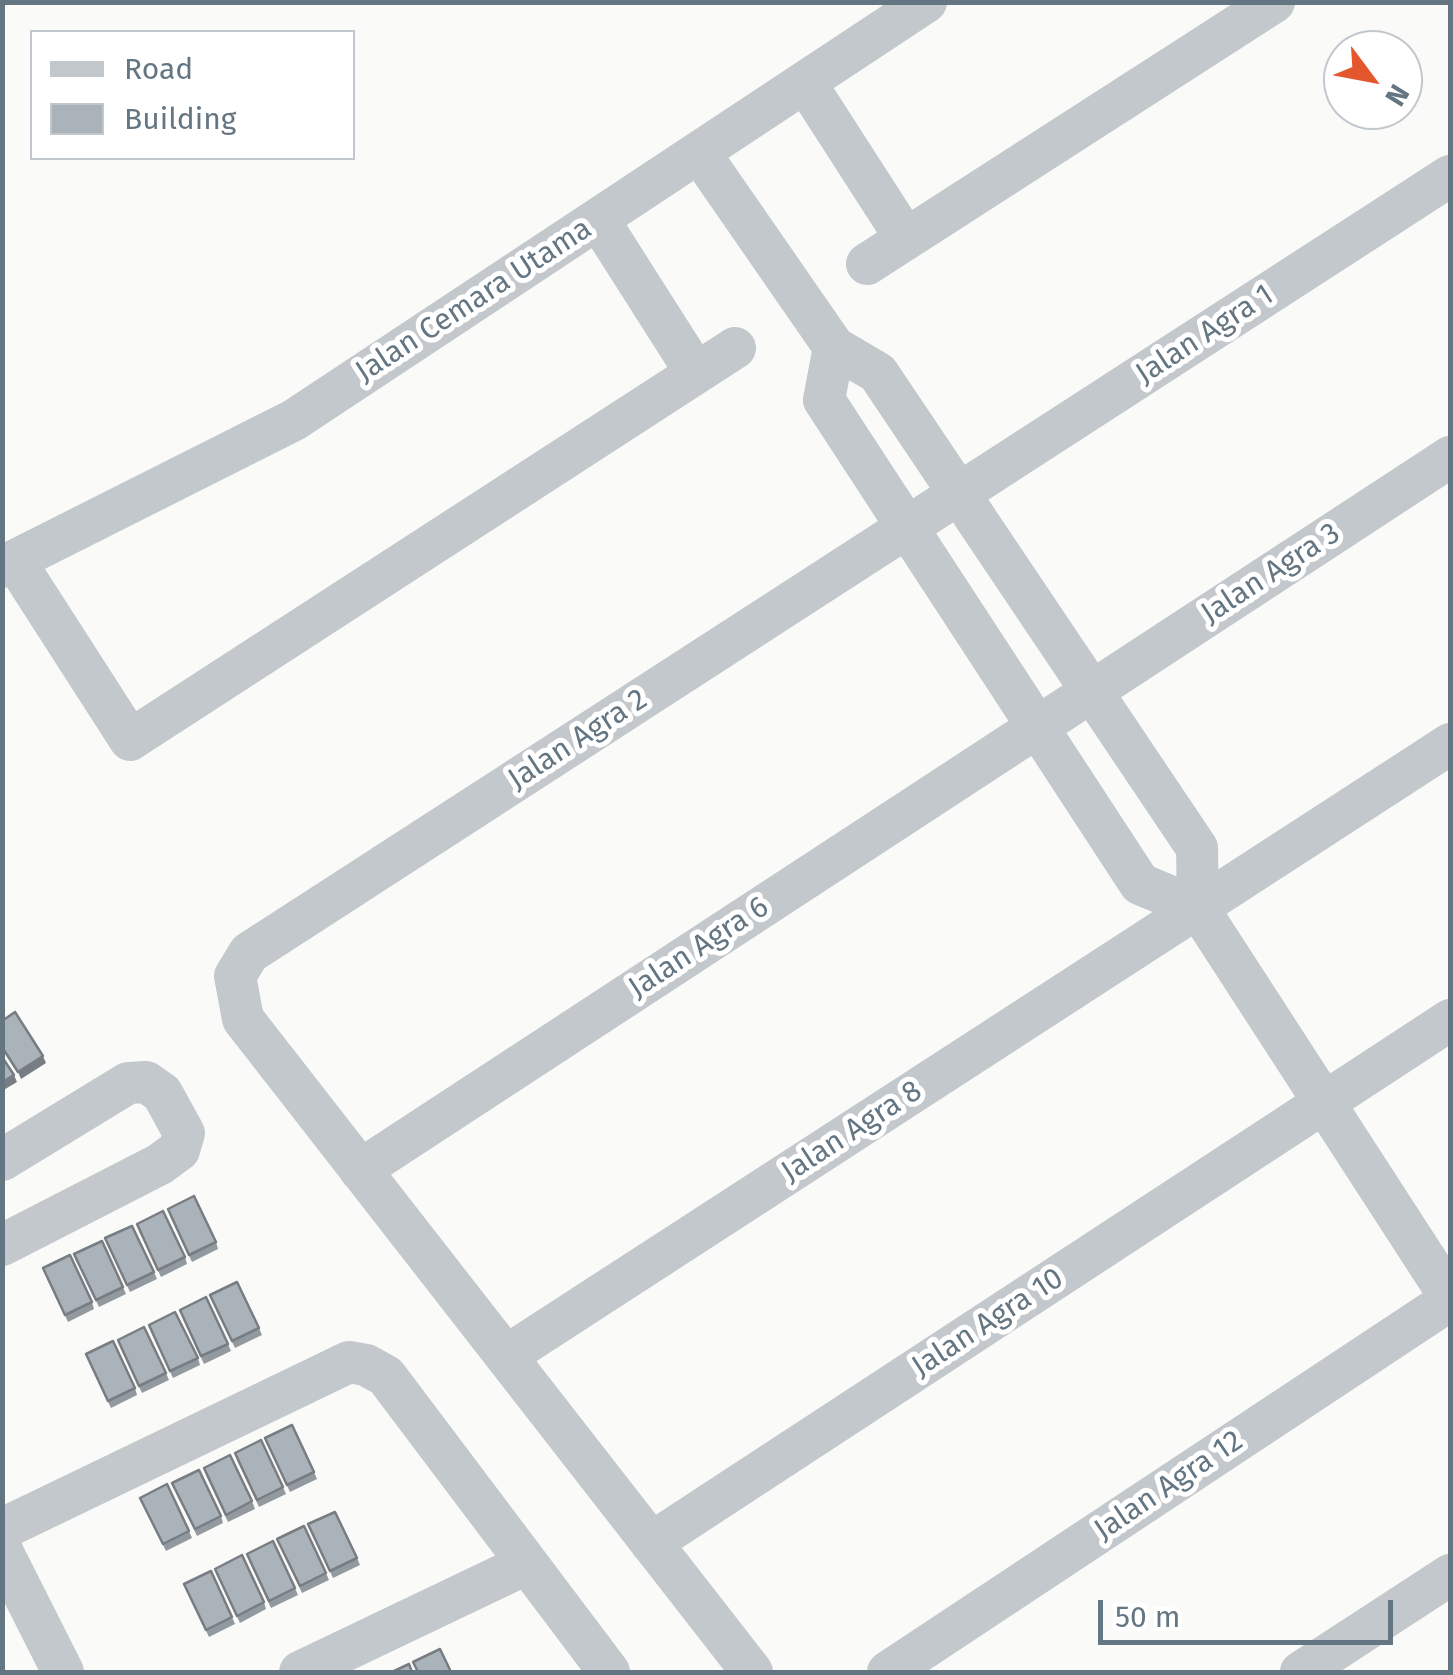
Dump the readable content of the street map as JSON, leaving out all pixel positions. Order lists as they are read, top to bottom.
{
  "streets": {
    "street": [
      "Jalan Cemara Utama",
      "Jalan Agra 1",
      "Jalan Agra 3",
      "Jalan Agra 2",
      "Jalan Agra 6",
      "Jalan Agra 8",
      "Jalan Agra 10",
      "Jalan Agra 12"
    ]
  },
  "crossings": [
    ["Jalan Agra 1", "Jalan Agra 2"],
    ["Jalan Agra 3", "Jalan Agra 6"],
    ["Jalan Agra 2", "Jalan Agra 6"]
  ],
  "legend": ["Road", "Building"],
  "scale_bar": "50 m",
  "north": "bottom right"
}
